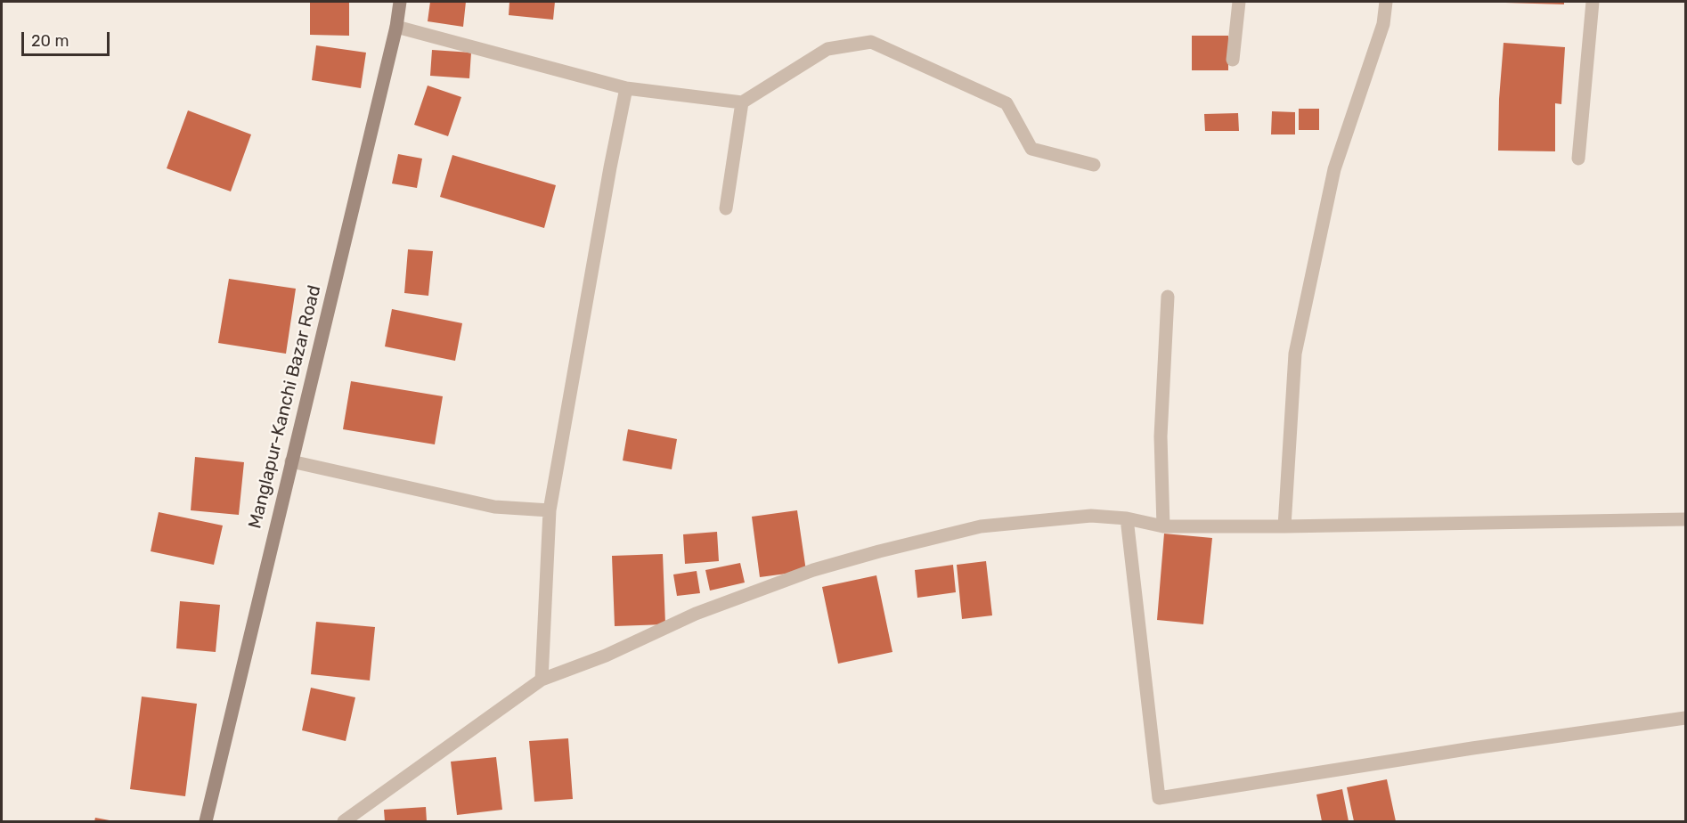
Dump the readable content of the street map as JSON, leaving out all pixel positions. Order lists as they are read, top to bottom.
{
  "streets": {
    "street": ["Manglapur-Kanchi Bazar Road"]
  },
  "scale_bar": "20 m"
}
